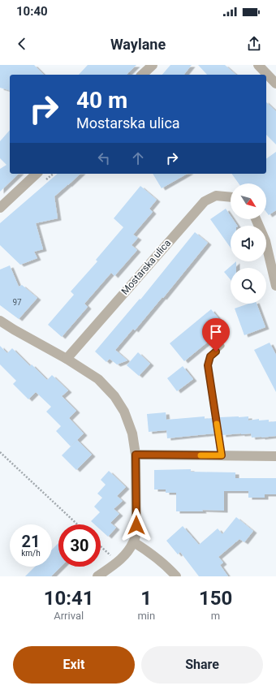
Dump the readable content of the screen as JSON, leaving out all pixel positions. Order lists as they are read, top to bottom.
{
  "streets": {
    "street": ["Mostarska ulica"]
  },
  "house_numbers": ["97"],
  "north": "bottom right",
  "page": {
    "status": "10:40",
    "header": "Waylane",
    "turn": ["40 m", "Mostarska ulica"],
    "speed": "21 km/h",
    "limit": "30",
    "eta": [
      "10:41",
      "Arrival",
      "1",
      "min",
      "150",
      "m"
    ],
    "buttons": ["Exit", "Share"]
  }
}
